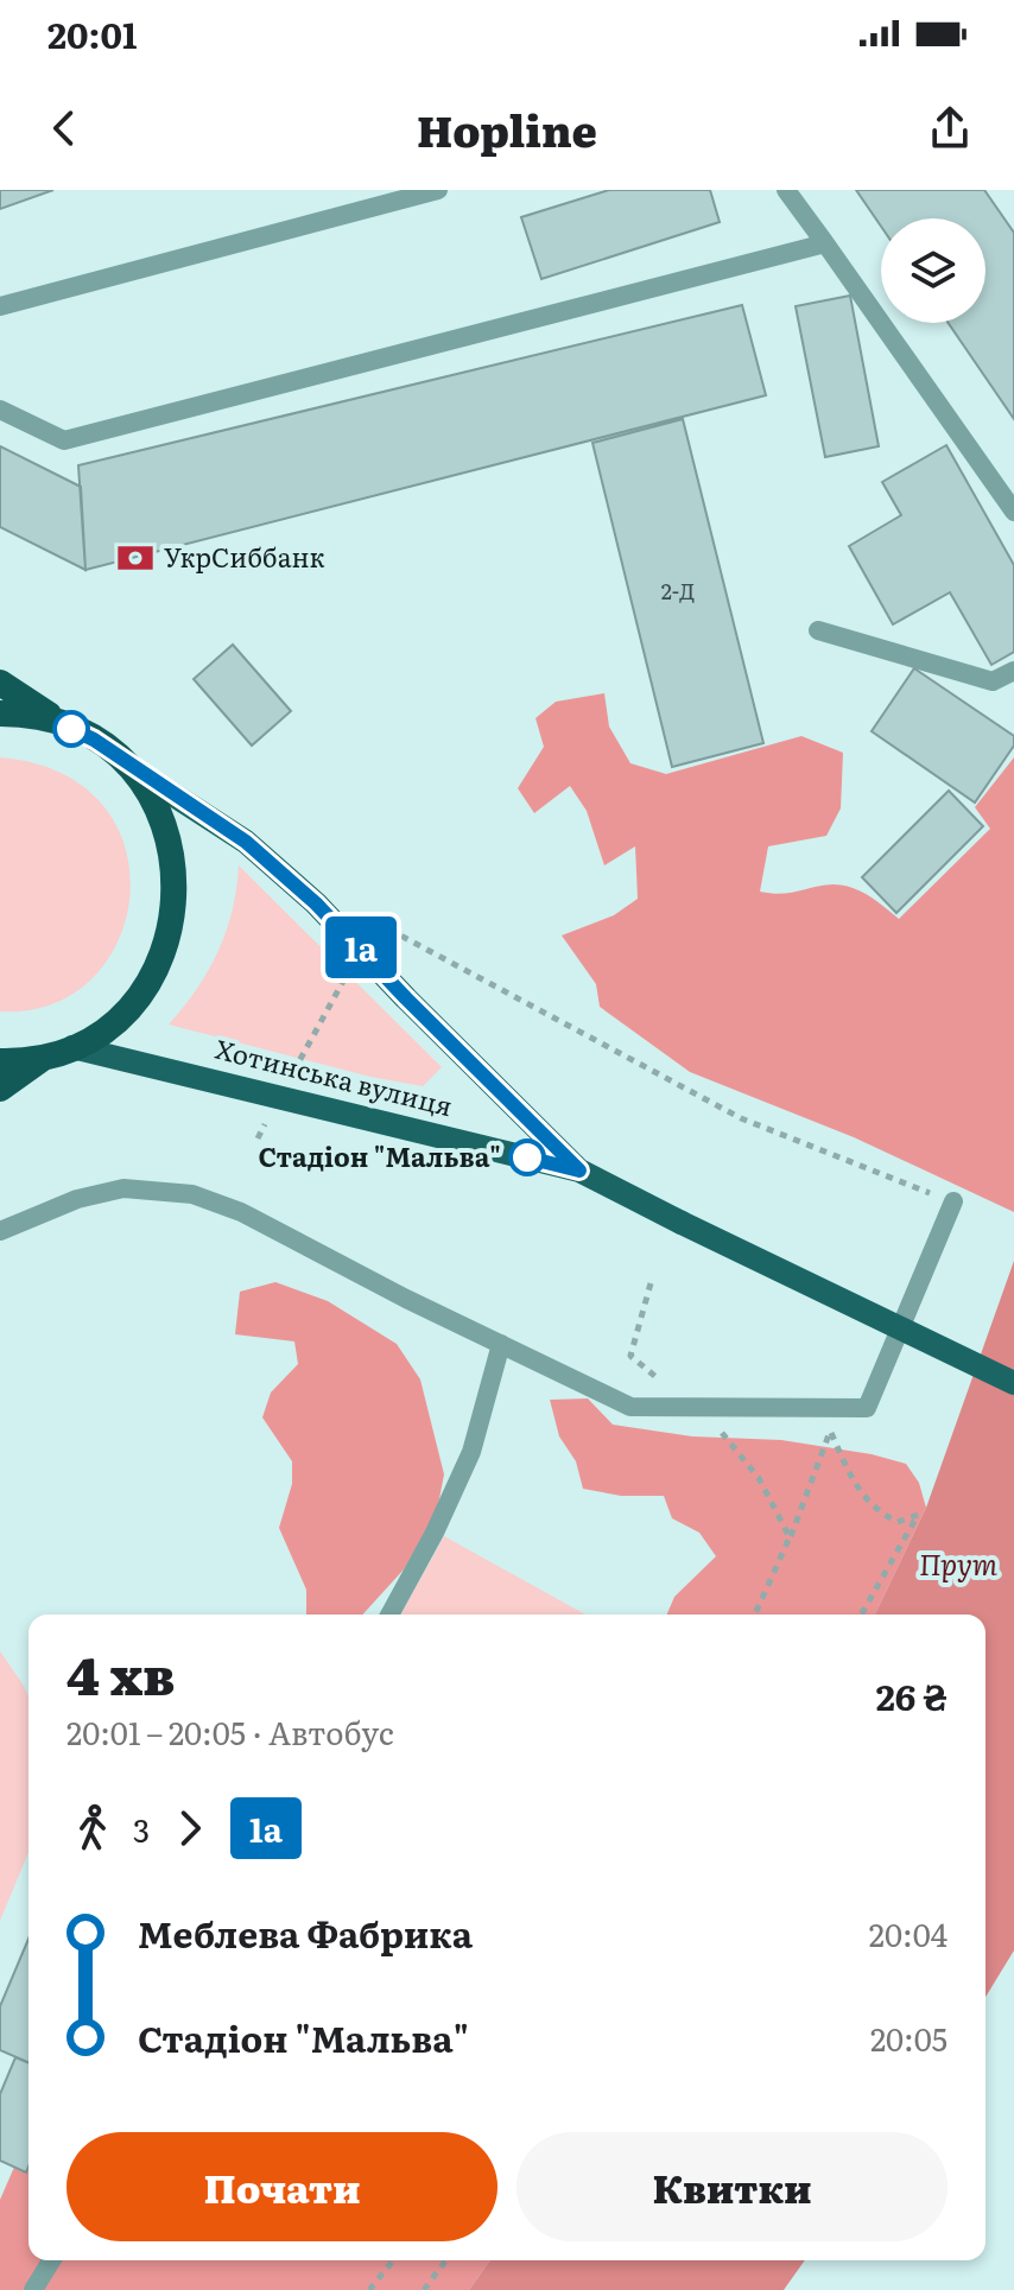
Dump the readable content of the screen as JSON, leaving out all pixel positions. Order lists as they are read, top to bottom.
{
  "streets": {
    "main road": ["Хотинська вулиця"]
  },
  "water": ["Прут"],
  "places": {
    "bank": ["УкрСиббанк"],
    "other": ["Стадіон \"Мальва\""]
  },
  "lines": ["bus line 1а"],
  "house_numbers": ["2-Д"],
  "page": {
    "status": "20:01",
    "header": "Hopline",
    "on_map": "1а",
    "heading": ["4 хв", "20:01 – 20:05 · Автобус", "26 ₴"],
    "legs": ["3", "1а"],
    "list": [
      {
        "name": "Меблева Фабрика",
        "value": "20:04"
      },
      {
        "name": "Стадіон \"Мальва\"",
        "value": "20:05"
      }
    ],
    "buttons": ["Почати", "Квитки"]
  }
}
